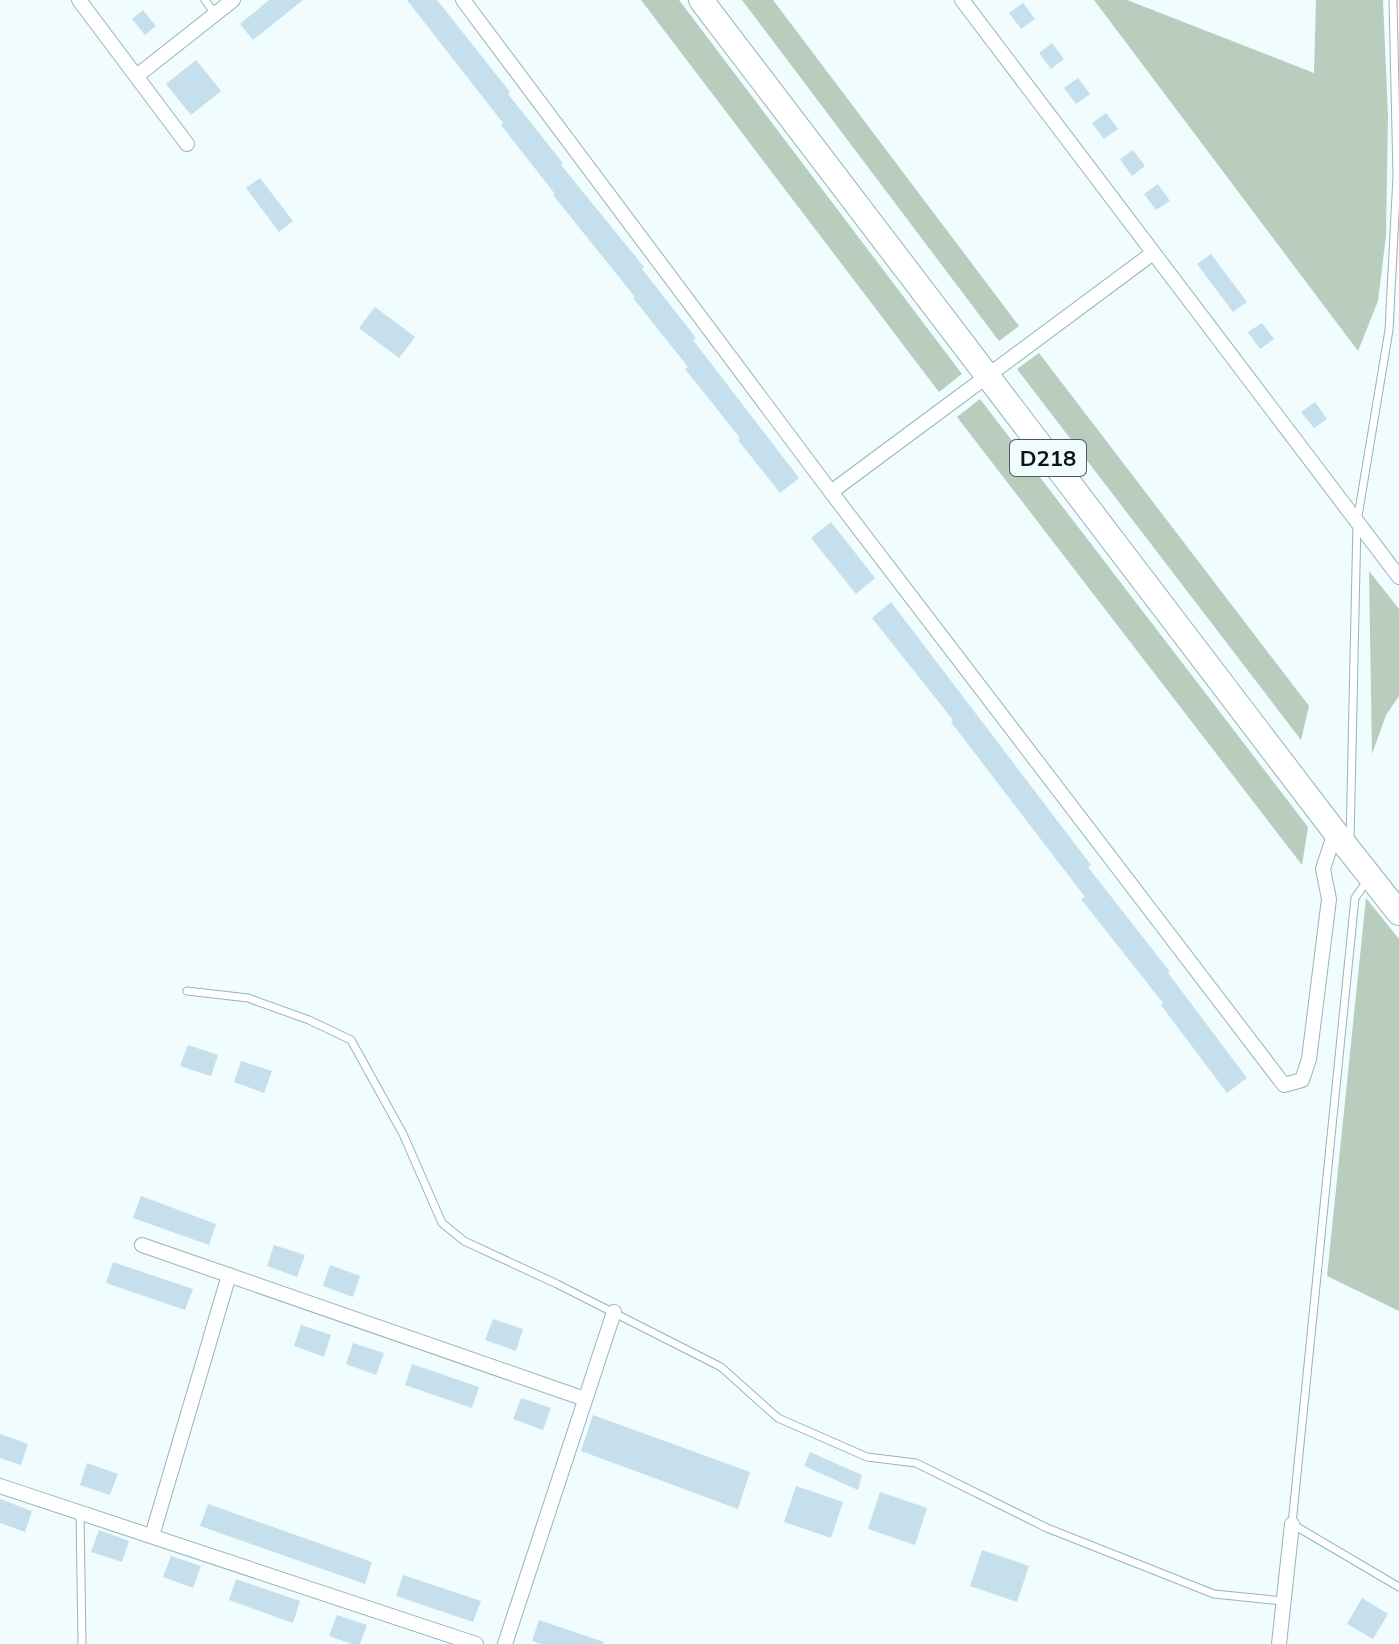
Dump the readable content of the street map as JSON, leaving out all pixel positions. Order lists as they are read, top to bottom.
{
  "streets": {
    "main road": ["D218"]
  }
}
